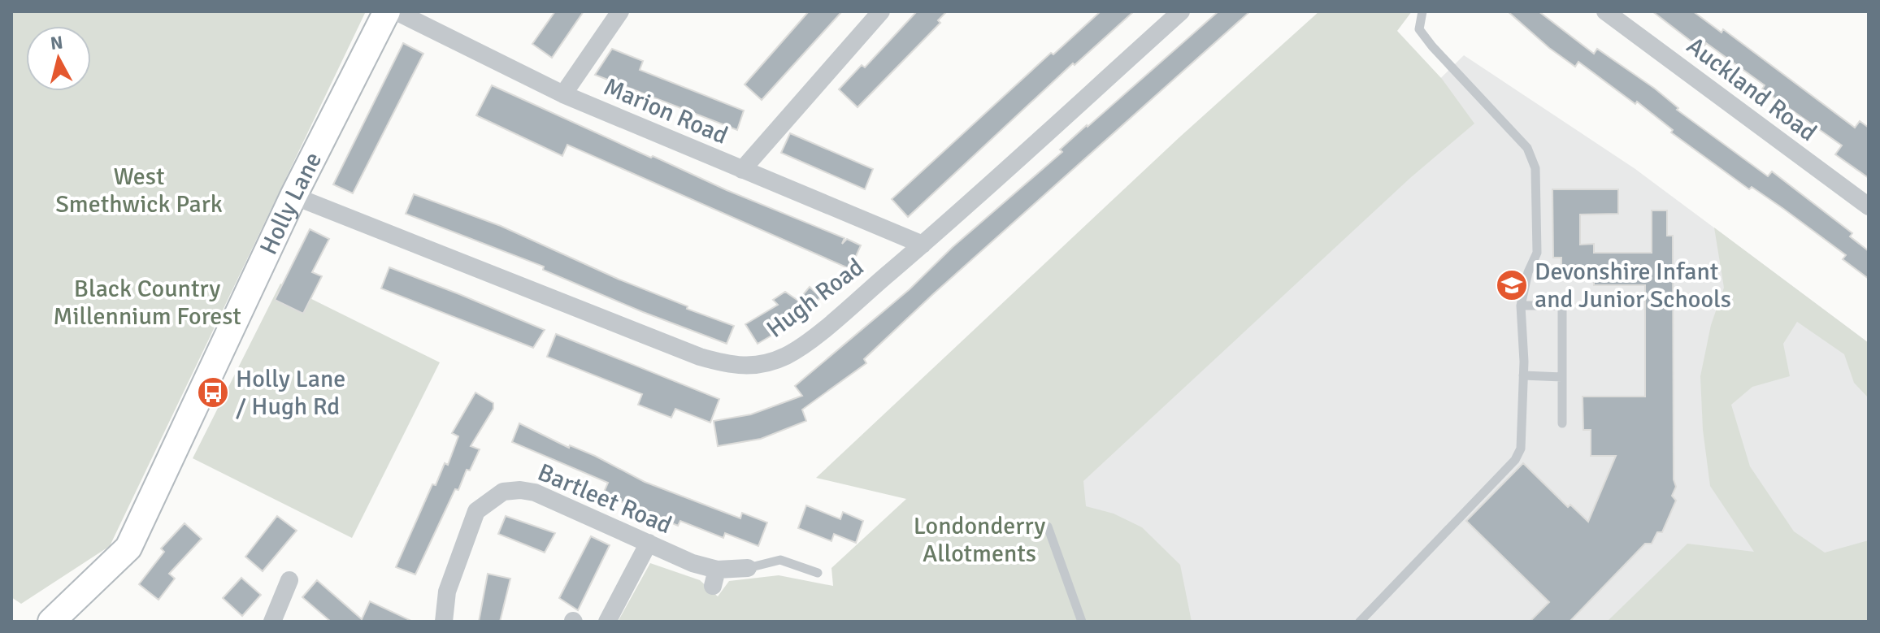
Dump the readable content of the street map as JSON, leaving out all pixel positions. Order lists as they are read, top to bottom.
{
  "streets": {
    "street": [
      "Auckland Road",
      "Marion Road",
      "Holly Lane",
      "Hugh Road",
      "Bartleet Road"
    ]
  },
  "crossings": [
    ["Marion Road", "Hugh Road"],
    ["Holly Lane", "Hugh Road"]
  ],
  "parks": ["West Smethwick Park", "Black Country Millennium Forest", "Londonderry Allotments"],
  "places": {
    "school or university": ["Devonshire Infant and Junior Schools"],
    "bus stop": ["Holly Lane / Hugh Rd"]
  },
  "north": "top"
}
